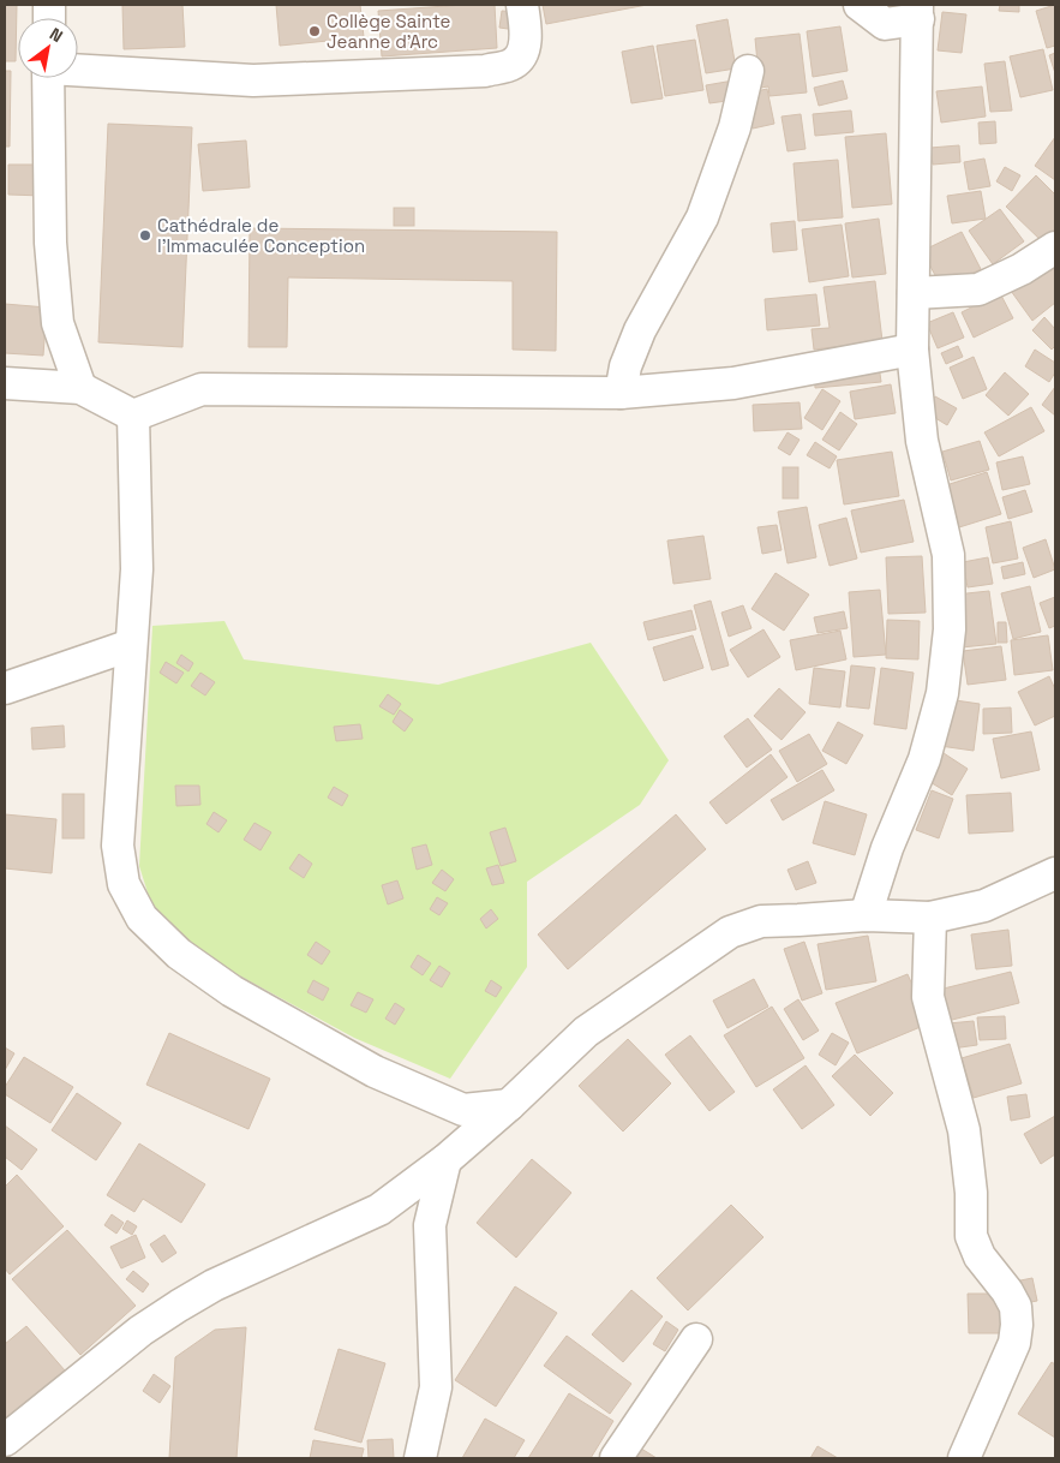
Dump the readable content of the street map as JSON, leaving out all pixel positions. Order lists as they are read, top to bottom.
{
  "places": ["Collège Sainte Jeanne d'Arc", "Cathédrale de l'Immaculée Conception"],
  "north": "top right"
}
